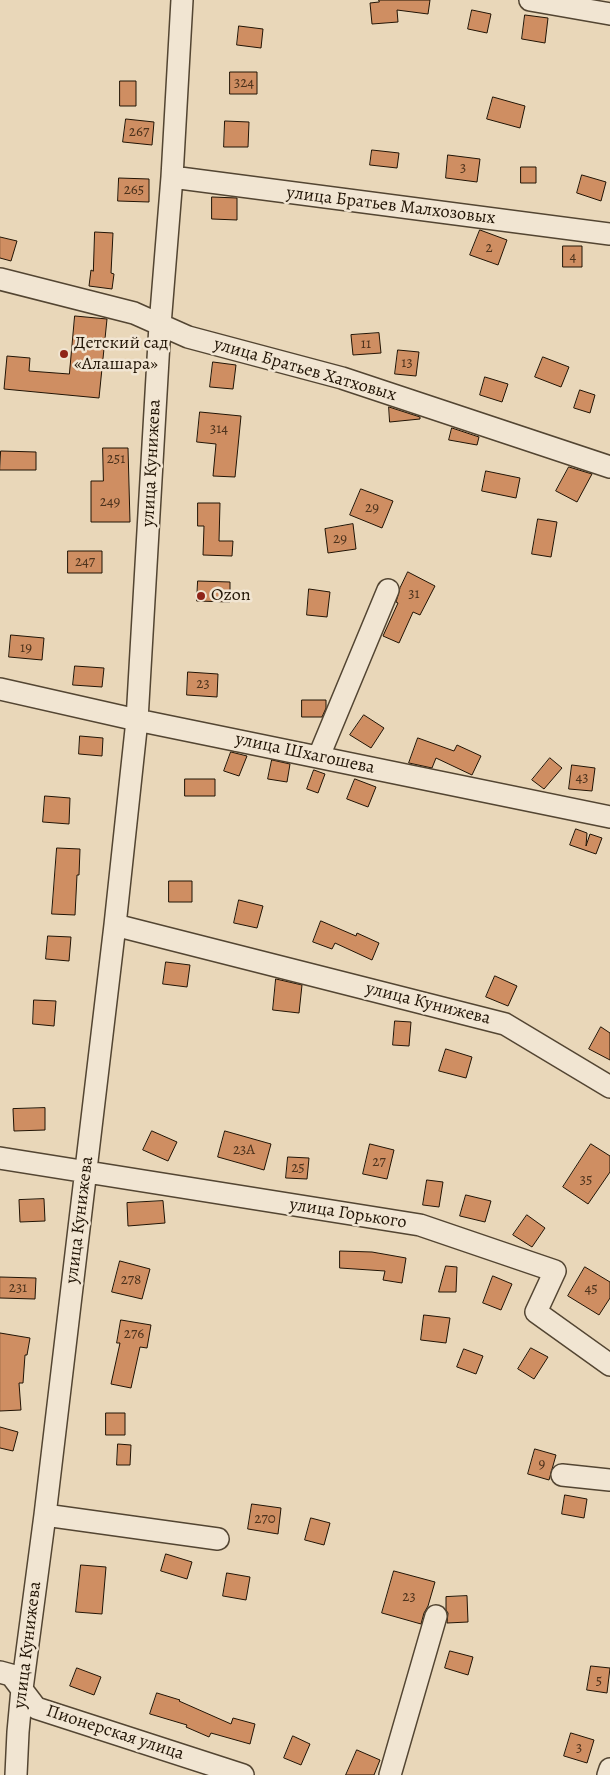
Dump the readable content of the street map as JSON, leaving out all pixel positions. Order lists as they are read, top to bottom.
{
  "streets": {
    "street": [
      "улица Братьев Малхозовых",
      "улица Братьев Хатховых",
      "улица Кунижева",
      "улица Шхагошева",
      "улица Горького",
      "Пионерская улица"
    ]
  },
  "crossings": [
    ["улица Братьев Малхозовых", "улица Кунижева"],
    ["улица Братьев Хатховых", "улица Кунижева"],
    ["улица Кунижева", "улица Шхагошева"],
    ["улица Кунижева", "улица Горького"],
    ["улица Кунижева", "Пионерская улица"]
  ],
  "places": ["Детский сад «Алашара»", "Ozon"],
  "house_numbers": [
    "324",
    "267",
    "3",
    "265",
    "2",
    "4",
    "11",
    "13",
    "314",
    "251",
    "249",
    "29",
    "29",
    "247",
    "31",
    "19",
    "23",
    "43",
    "23А",
    "27",
    "25",
    "35",
    "278",
    "231",
    "45",
    "276",
    "9",
    "270",
    "23",
    "5",
    "3"
  ]
}
